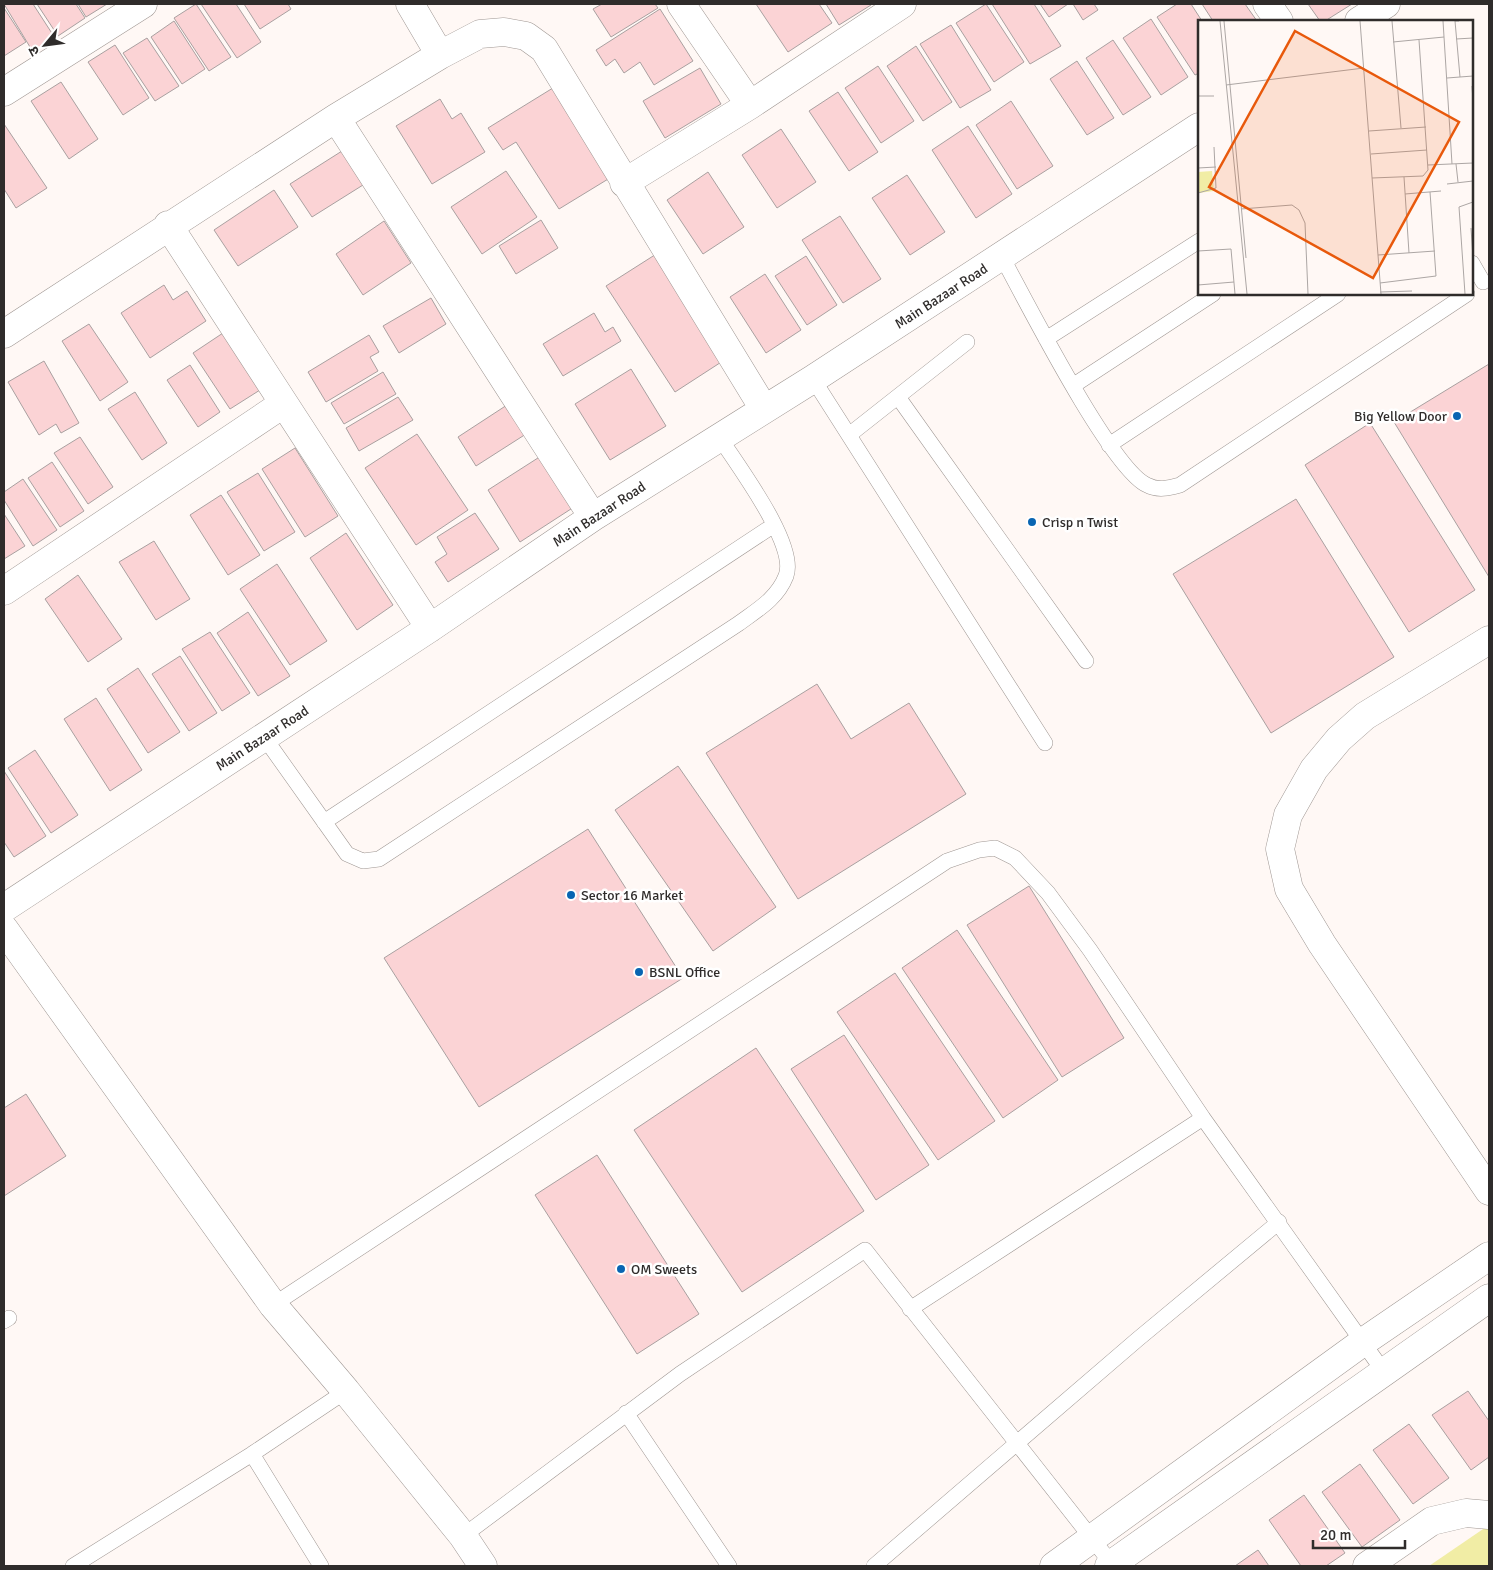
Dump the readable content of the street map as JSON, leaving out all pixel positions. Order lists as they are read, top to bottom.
{
  "streets": {
    "street": ["Main Bazaar Road"]
  },
  "places": [
    "Big Yellow Door",
    "Crisp n Twist",
    "Sector 16 Market",
    "BSNL Office",
    "OM Sweets"
  ],
  "scale_bar": "20 m",
  "north": "bottom left"
}
